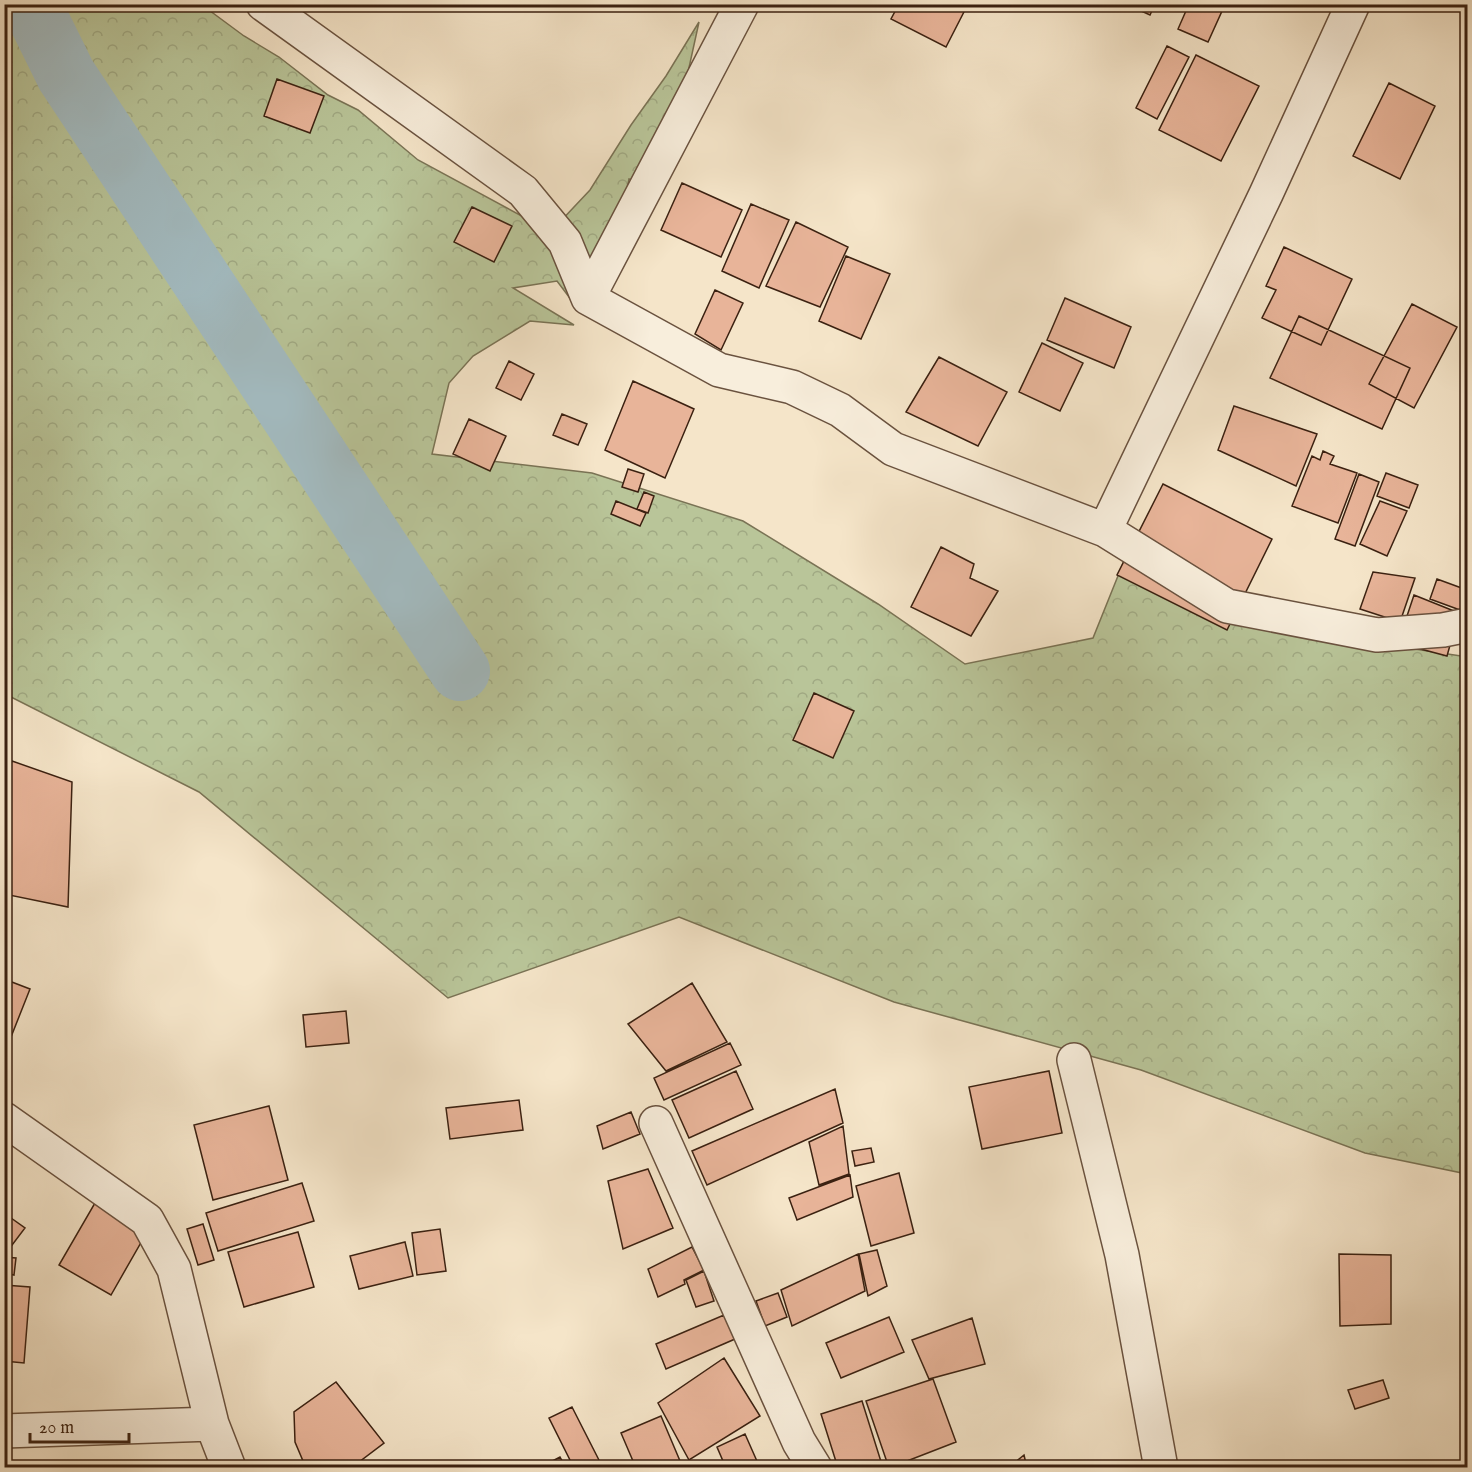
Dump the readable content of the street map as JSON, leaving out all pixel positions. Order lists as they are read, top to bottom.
{
  "scale_bar": "20 m"
}
